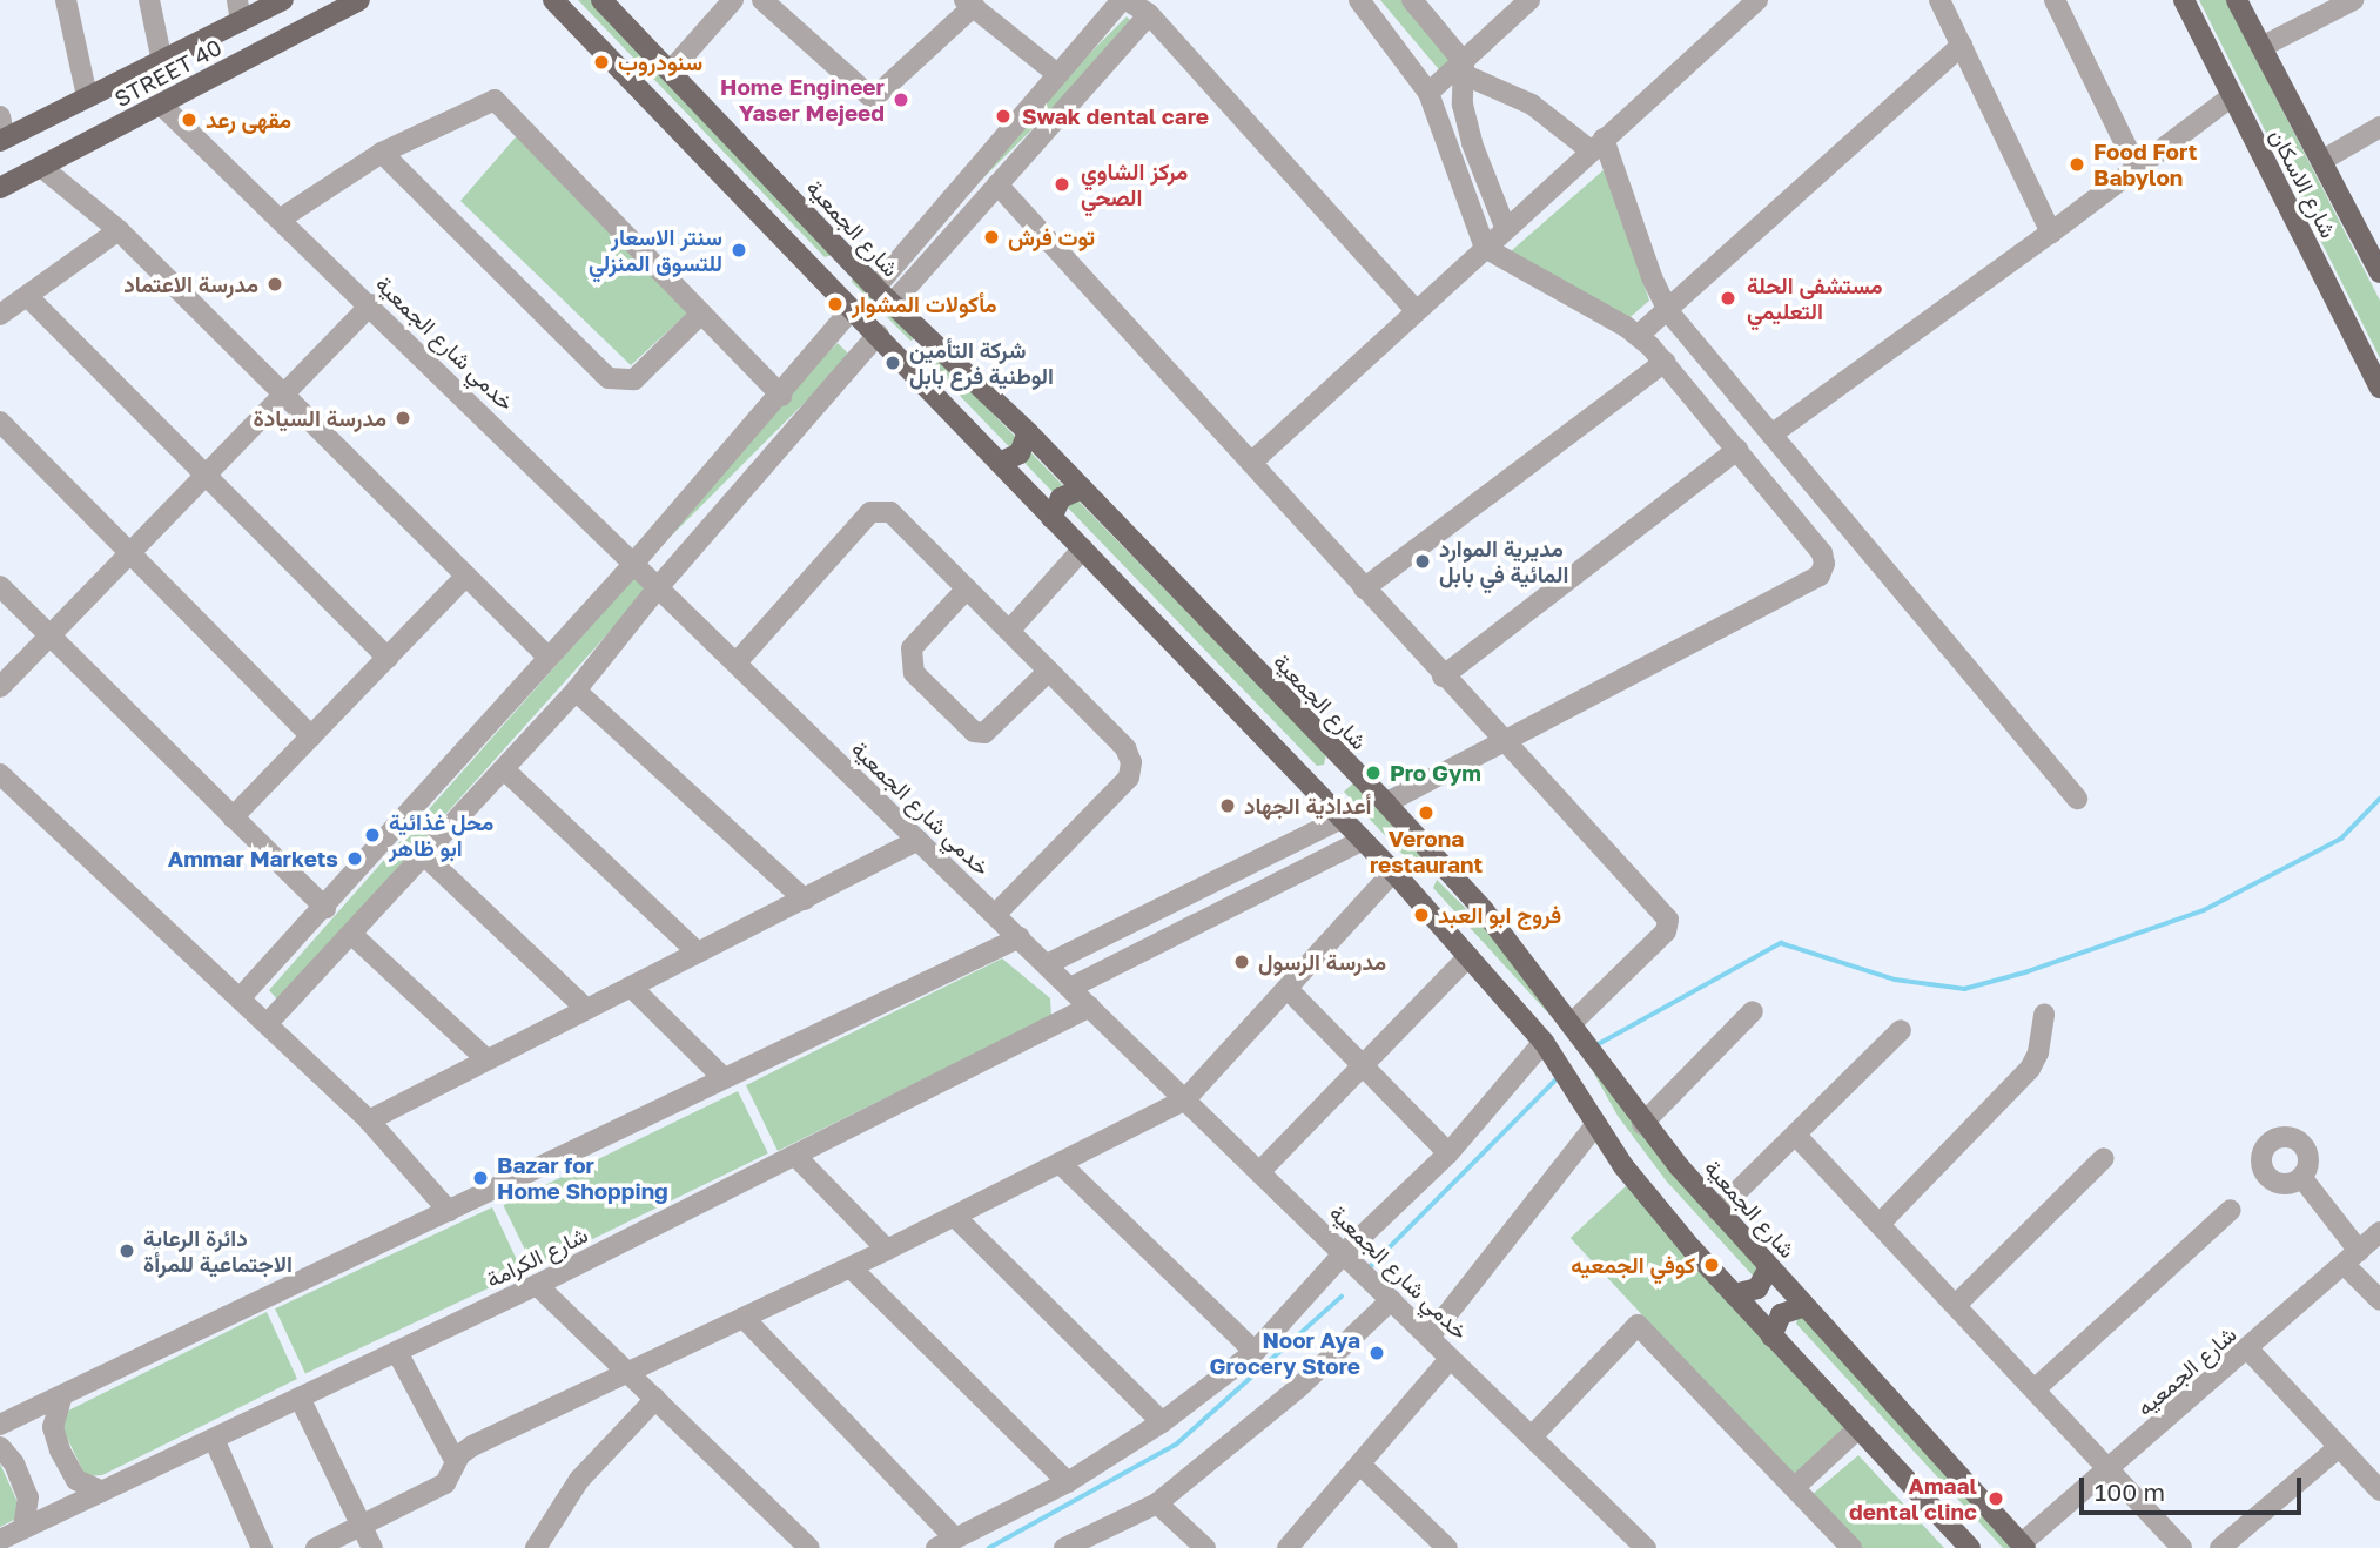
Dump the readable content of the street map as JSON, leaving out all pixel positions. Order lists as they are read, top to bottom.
{
  "streets": {
    "main road": ["STREET 40", "شارع الاسكان", "شارع الجمعية"],
    "street": ["خدمي شارع الجمعية", "شارع الكرامة", "شارع الجمعيه"]
  },
  "crossings": [
    ["STREET 40", "خدمي شارع الجمعية"],
    ["شارع الجمعية", "شارع الجمعيه"],
    ["خدمي شارع الجمعية", "شارع الكرامة"]
  ],
  "places": [
    "سنودروب",
    "Home Engineer Yaser Mejeed",
    "Swak dental care",
    "مقهى رعد",
    "Food Fort Babylon",
    "مركز الشاوي الصحي",
    "توت فرش",
    "سنتر الاسعار للتسوق المنزلي",
    "مدرسة الاعتماد",
    "مستشفى الحلة التعليمي",
    "مأكولات المشوار",
    "شركة التأمين الوطنية فرع بابل",
    "مدرسة السيادة",
    "مديرية الموارد المائية في بابل",
    "Pro Gym",
    "أعدادية الجهاد",
    "Verona restaurant",
    "محل غذائية ابو ظاهر",
    "Ammar Markets",
    "فروج ابو العبد",
    "مدرسة الرسول",
    "Bazar for Home Shopping",
    "دائرة الرعاية الاجتماعية للمرأة",
    "كوفي الجمعيه",
    "Noor Aya Grocery Store",
    "Amaal dental clinc"
  ],
  "scale_bar": "100 m"
}
